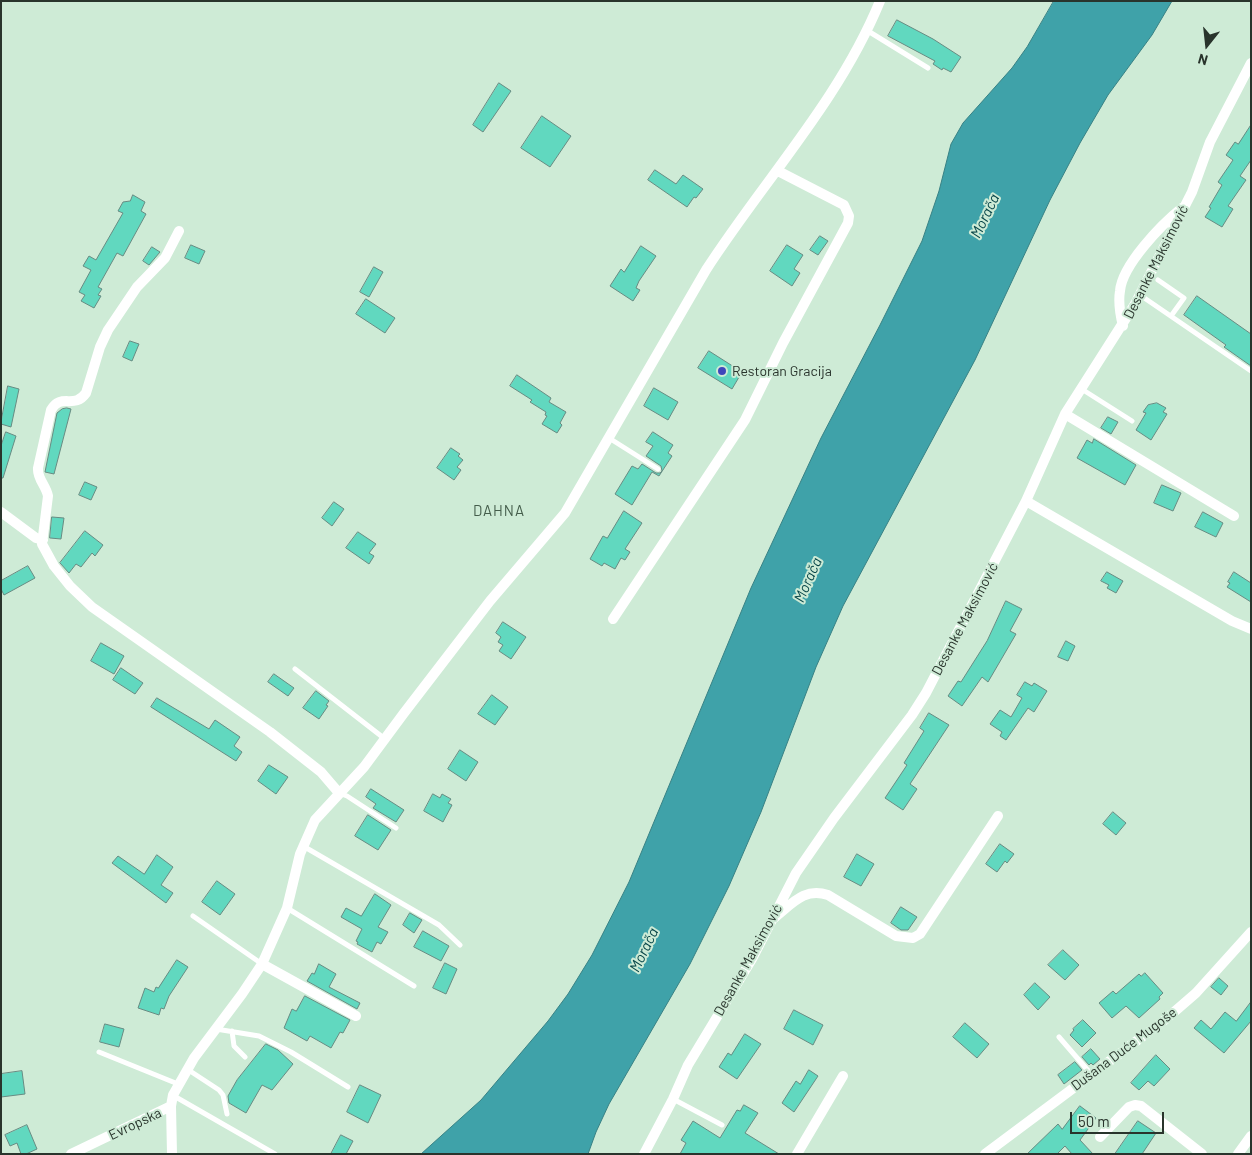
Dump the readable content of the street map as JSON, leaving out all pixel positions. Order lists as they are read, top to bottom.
{
  "streets": {
    "street": ["Desanke Maksimović", "Dušana Duće Mugoše", "Evropska"]
  },
  "districts": ["DAHNA"],
  "water": ["Morača"],
  "places": ["Restoran Gracija"],
  "scale_bar": "50 m",
  "north": "bottom"
}
